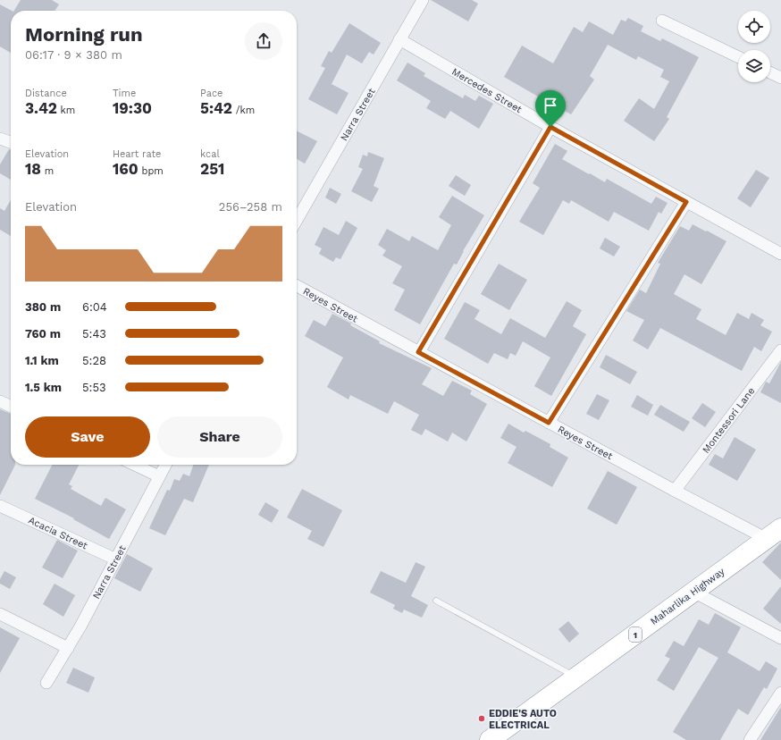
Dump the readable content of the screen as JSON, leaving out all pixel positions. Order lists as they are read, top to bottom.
{
  "streets": {
    "highway": ["Maharlika Highway", "1"],
    "street": [
      "Mercedes Street",
      "Narra Street",
      "Reyes Street",
      "Montessori Lane",
      "Acacia Street"
    ]
  },
  "crossings": [
    ["Mercedes Street", "Narra Street"],
    ["Narra Street", "Acacia Street"],
    ["Reyes Street", "Montessori Lane"],
    ["Reyes Street", "Maharlika Highway"]
  ],
  "places": ["EDDIE'S AUTO ELECTRICAL"],
  "page": {
    "heading": ["Morning run", "06:17 · 9 × 380 m"],
    "stats": [
      ["Distance", "3.42 km"],
      ["Time", "19:30"],
      ["Pace", "5:42 /km"],
      ["Elevation", "18 m"],
      ["Heart rate", "160 bpm"],
      ["kcal", "251"]
    ],
    "chart": ["Elevation", "256–258 m"],
    "list": [
      {
        "name": "380 m",
        "note": "6:04"
      },
      {
        "name": "760 m",
        "note": "5:43"
      },
      {
        "name": "1.1 km",
        "note": "5:28"
      },
      {
        "name": "1.5 km",
        "note": "5:53"
      }
    ],
    "buttons": ["Save", "Share"]
  }
}
